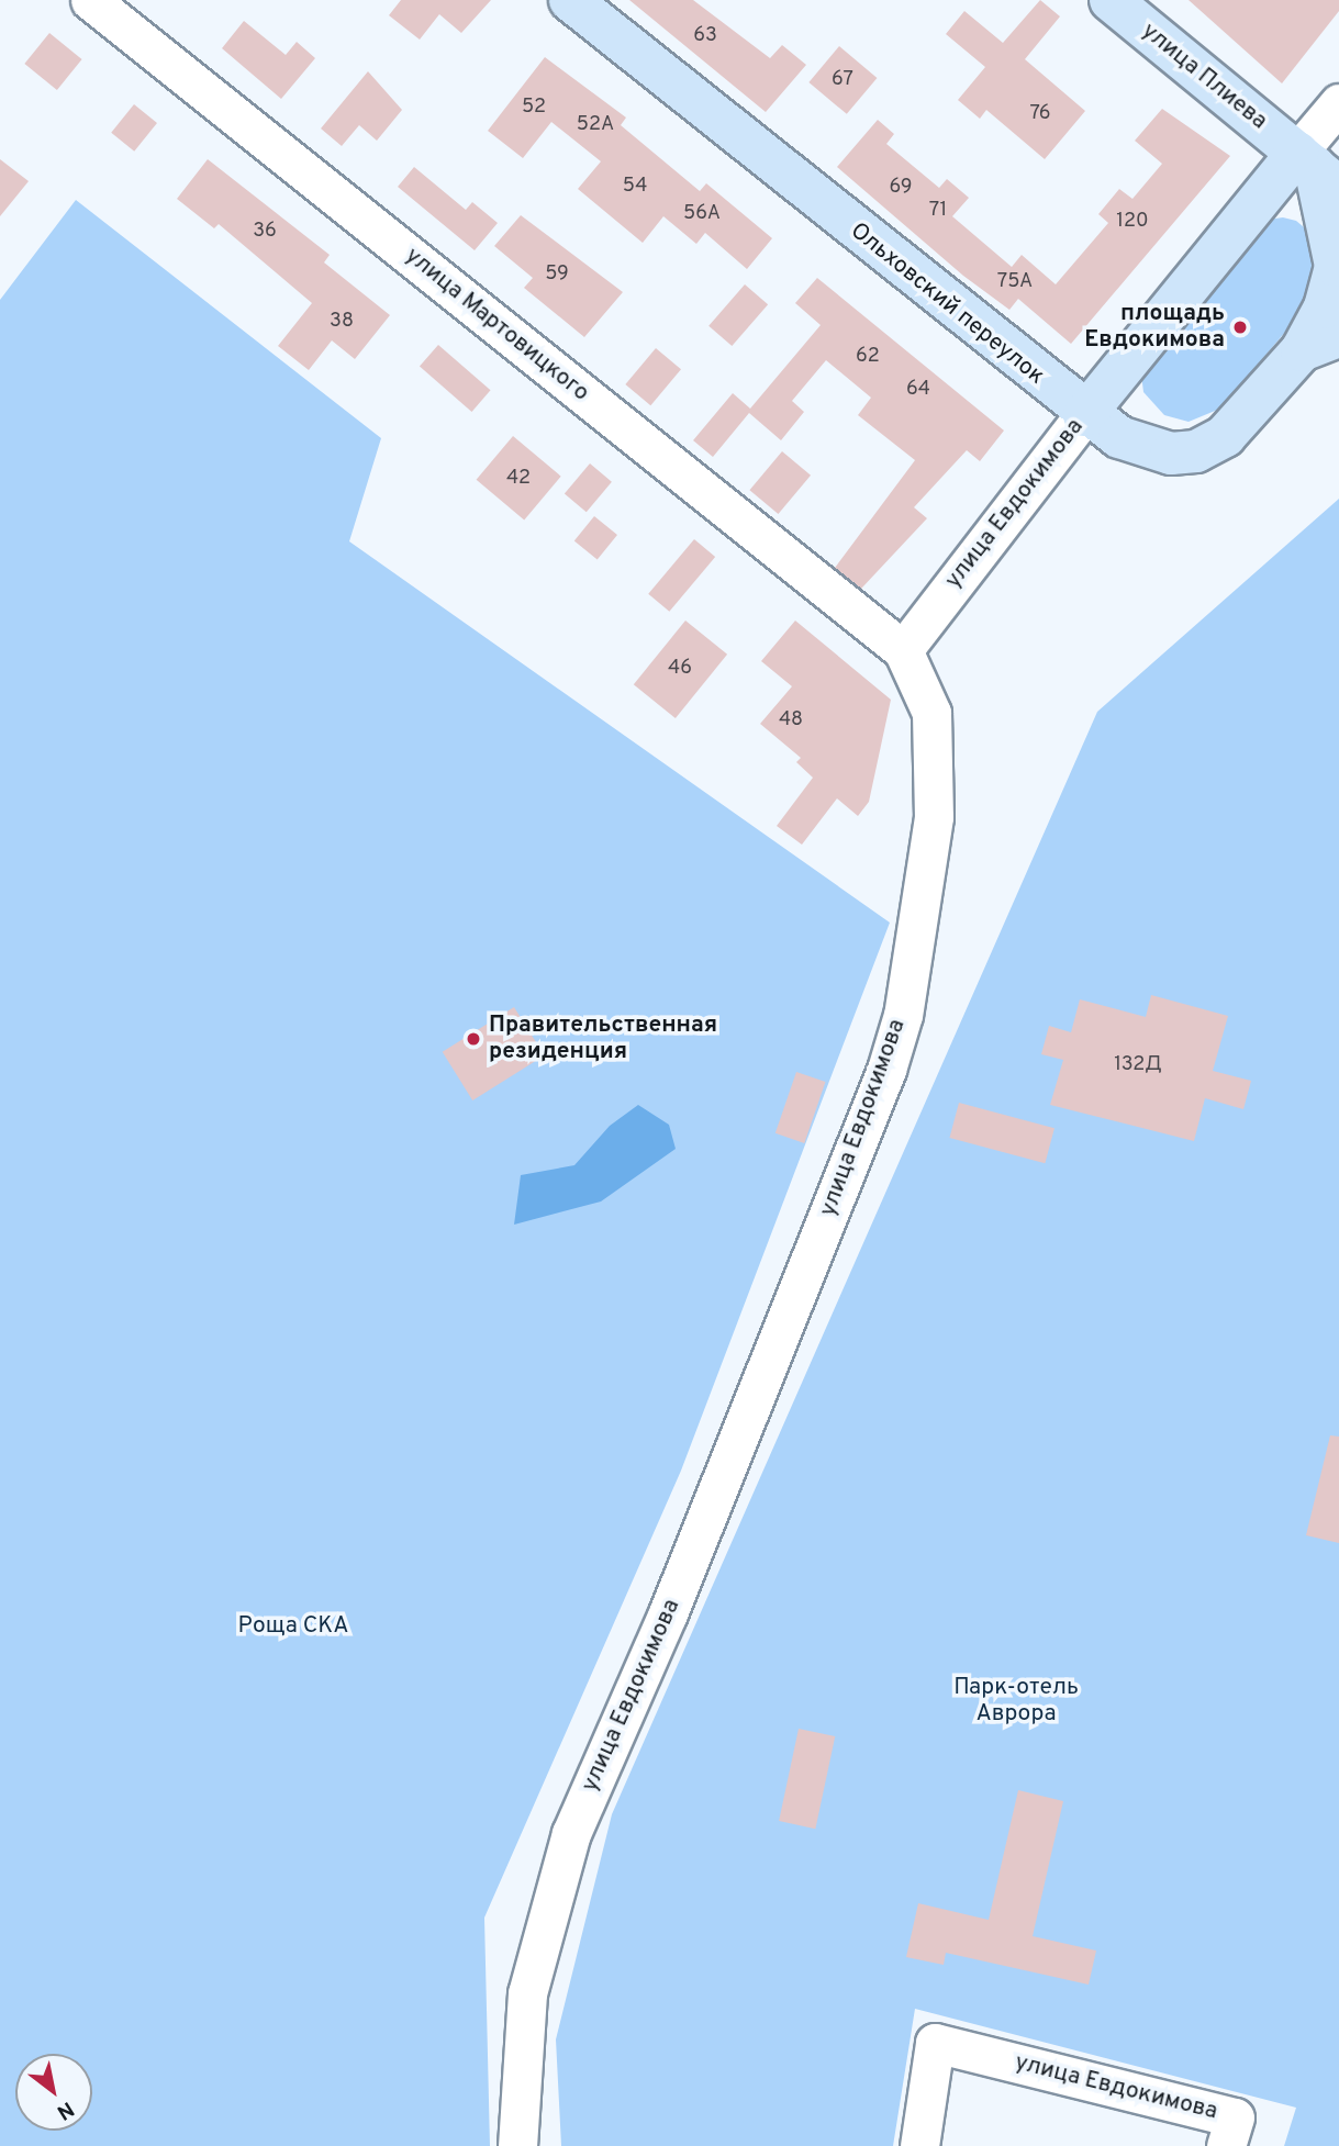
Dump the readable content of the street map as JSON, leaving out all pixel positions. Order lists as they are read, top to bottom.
{
  "streets": {
    "main road": ["улица Плиева", "Ольховский переулок", "улица Евдокимова"],
    "street": ["улица Мартовицкого"]
  },
  "crossings": [
    ["улица Плиева", "Ольховский переулок"],
    ["улица Плиева", "улица Евдокимова"],
    ["Ольховский переулок", "улица Евдокимова"],
    ["улица Мартовицкого", "улица Евдокимова"]
  ],
  "parks": ["Роща СКА", "Парк-отель Аврора"],
  "places": ["площадь Евдокимова", "Правительственная резиденция"],
  "house_numbers": [
    "63",
    "67",
    "52",
    "76",
    "52А",
    "54",
    "69",
    "71",
    "56А",
    "120",
    "36",
    "59",
    "75А",
    "38",
    "62",
    "64",
    "42",
    "46",
    "48",
    "132Д"
  ],
  "north": "bottom right"
}
